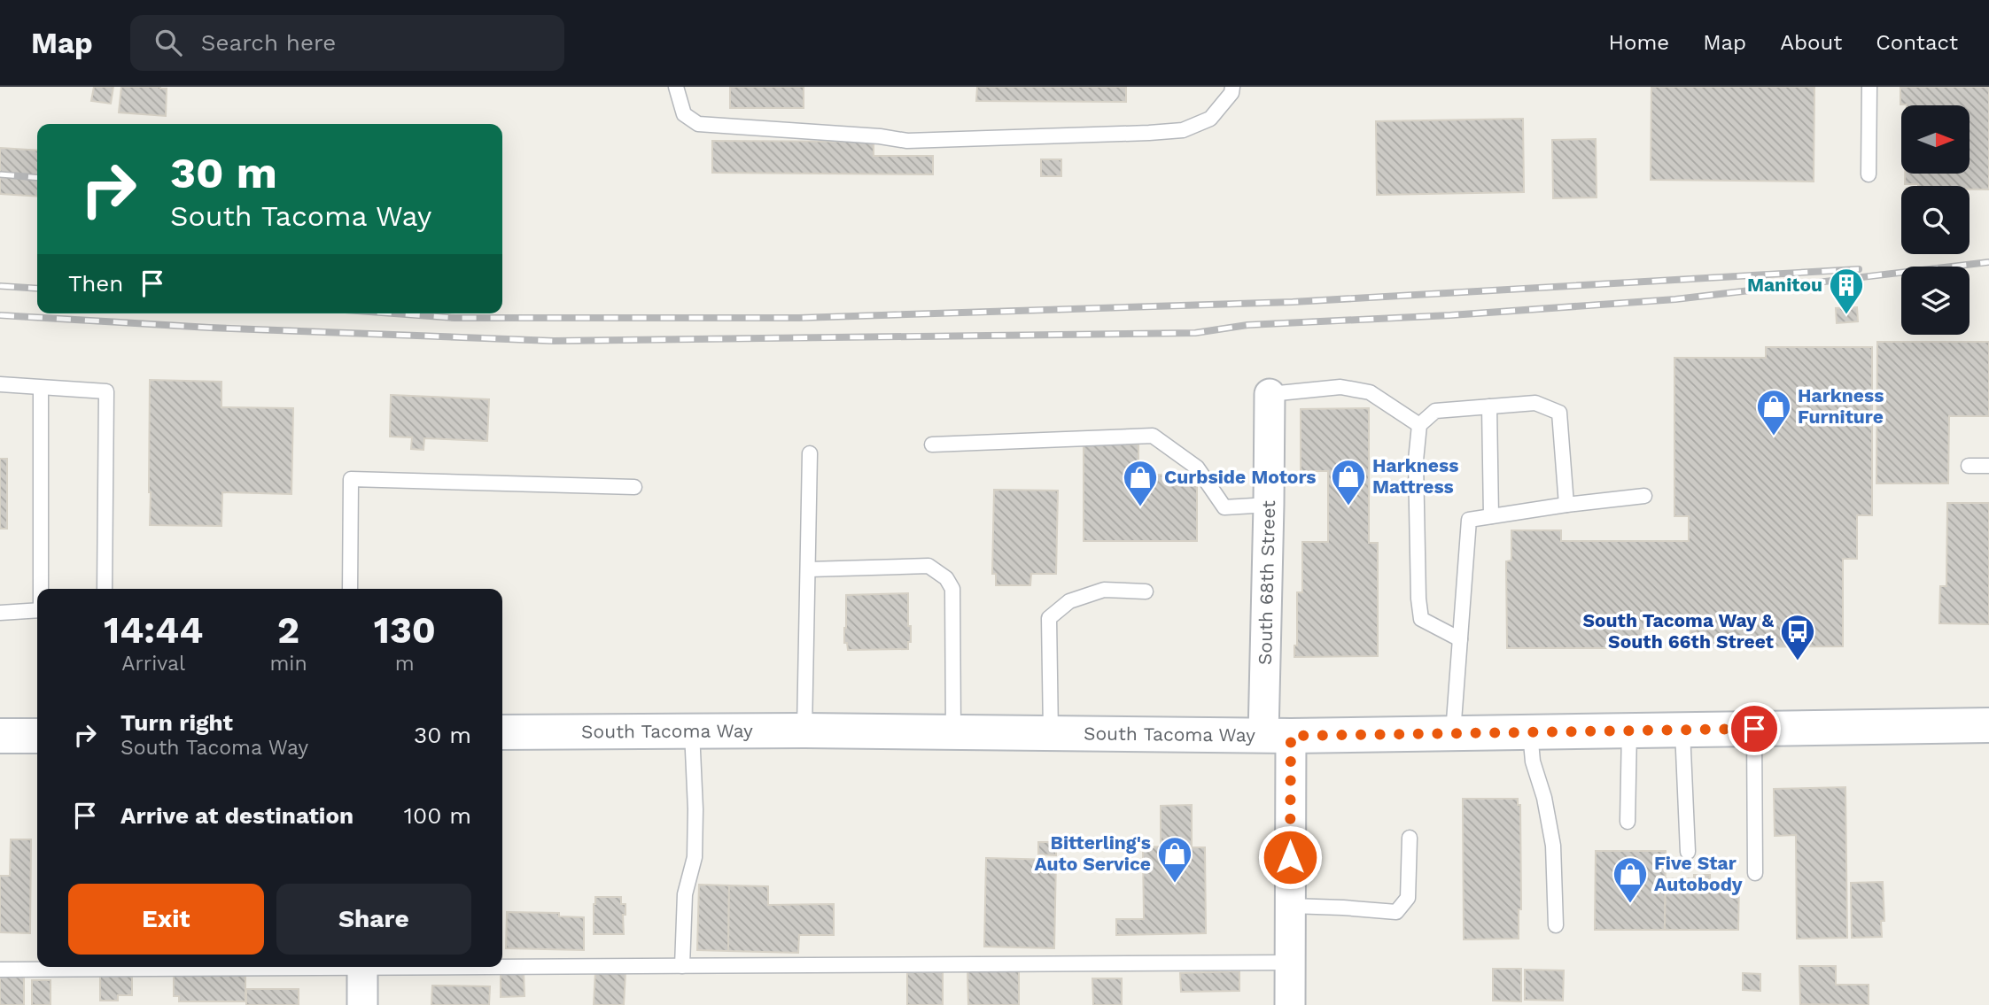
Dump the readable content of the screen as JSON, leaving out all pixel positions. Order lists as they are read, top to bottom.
{
  "streets": {
    "main road": ["South Tacoma Way"],
    "street": ["South 68th Street"]
  },
  "crossings": [
    ["South 68th Street", "South Tacoma Way"]
  ],
  "places": {
    "building": ["Manitou"],
    "shop": [
      "Harkness Furniture",
      "Harkness Mattress",
      "Curbside Motors",
      "Bitterling's Auto Service",
      "Five Star Autobody"
    ],
    "bus stop": ["South Tacoma Way & South 66th Street"]
  },
  "north": "right",
  "page": {
    "header": "Map",
    "search": "Search here",
    "nav": [
      "Home",
      "Map",
      "About",
      "Contact"
    ],
    "turn": ["30 m", "South Tacoma Way"],
    "then": "Then",
    "eta": [
      "14:44",
      "Arrival",
      "2",
      "min",
      "130",
      "m"
    ],
    "list": [
      {
        "name": "Turn right",
        "note": "South Tacoma Way",
        "value": "30 m"
      },
      {
        "name": "Arrive at destination",
        "value": "100 m"
      }
    ],
    "buttons": ["Exit", "Share"]
  }
}
